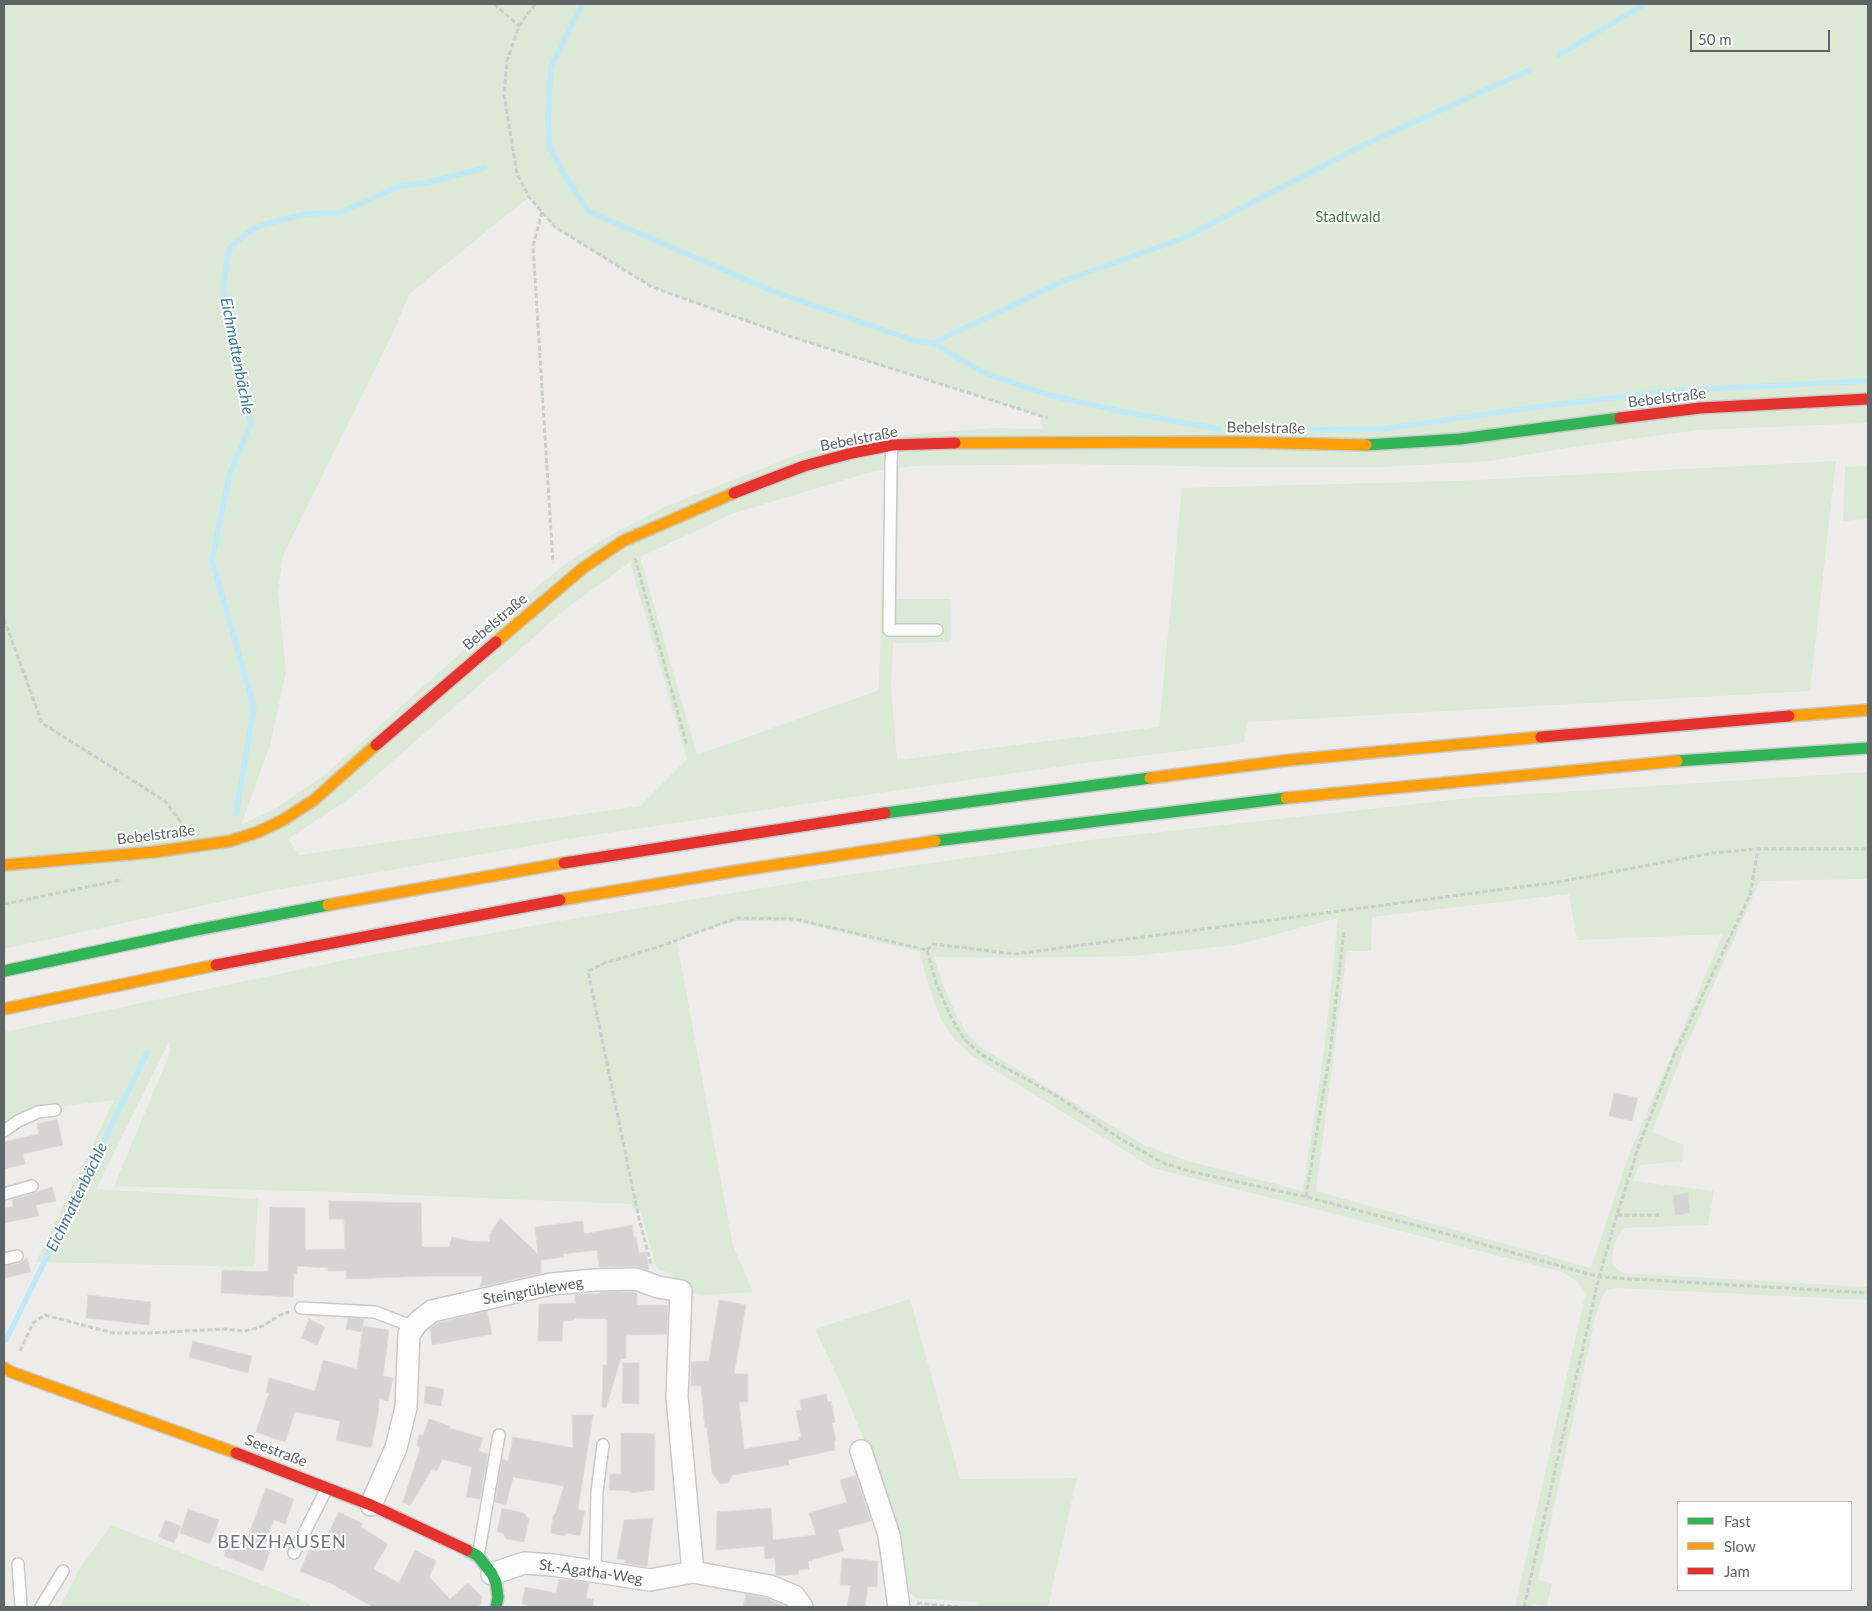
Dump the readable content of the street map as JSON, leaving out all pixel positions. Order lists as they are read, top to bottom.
{
  "streets": {
    "main road": ["Bebelstraße", "Seestraße"],
    "street": ["Steingrübleweg", "St.-Agatha-Weg"]
  },
  "crossings": [
    ["Steingrübleweg", "St.-Agatha-Weg"],
    ["Seestraße", "St.-Agatha-Weg"]
  ],
  "districts": ["BENZHAUSEN"],
  "water": ["Eichmattenbächle"],
  "parks": ["Stadtwald"],
  "legend": ["Fast", "Slow", "Jam"],
  "scale_bar": "50 m"
}
